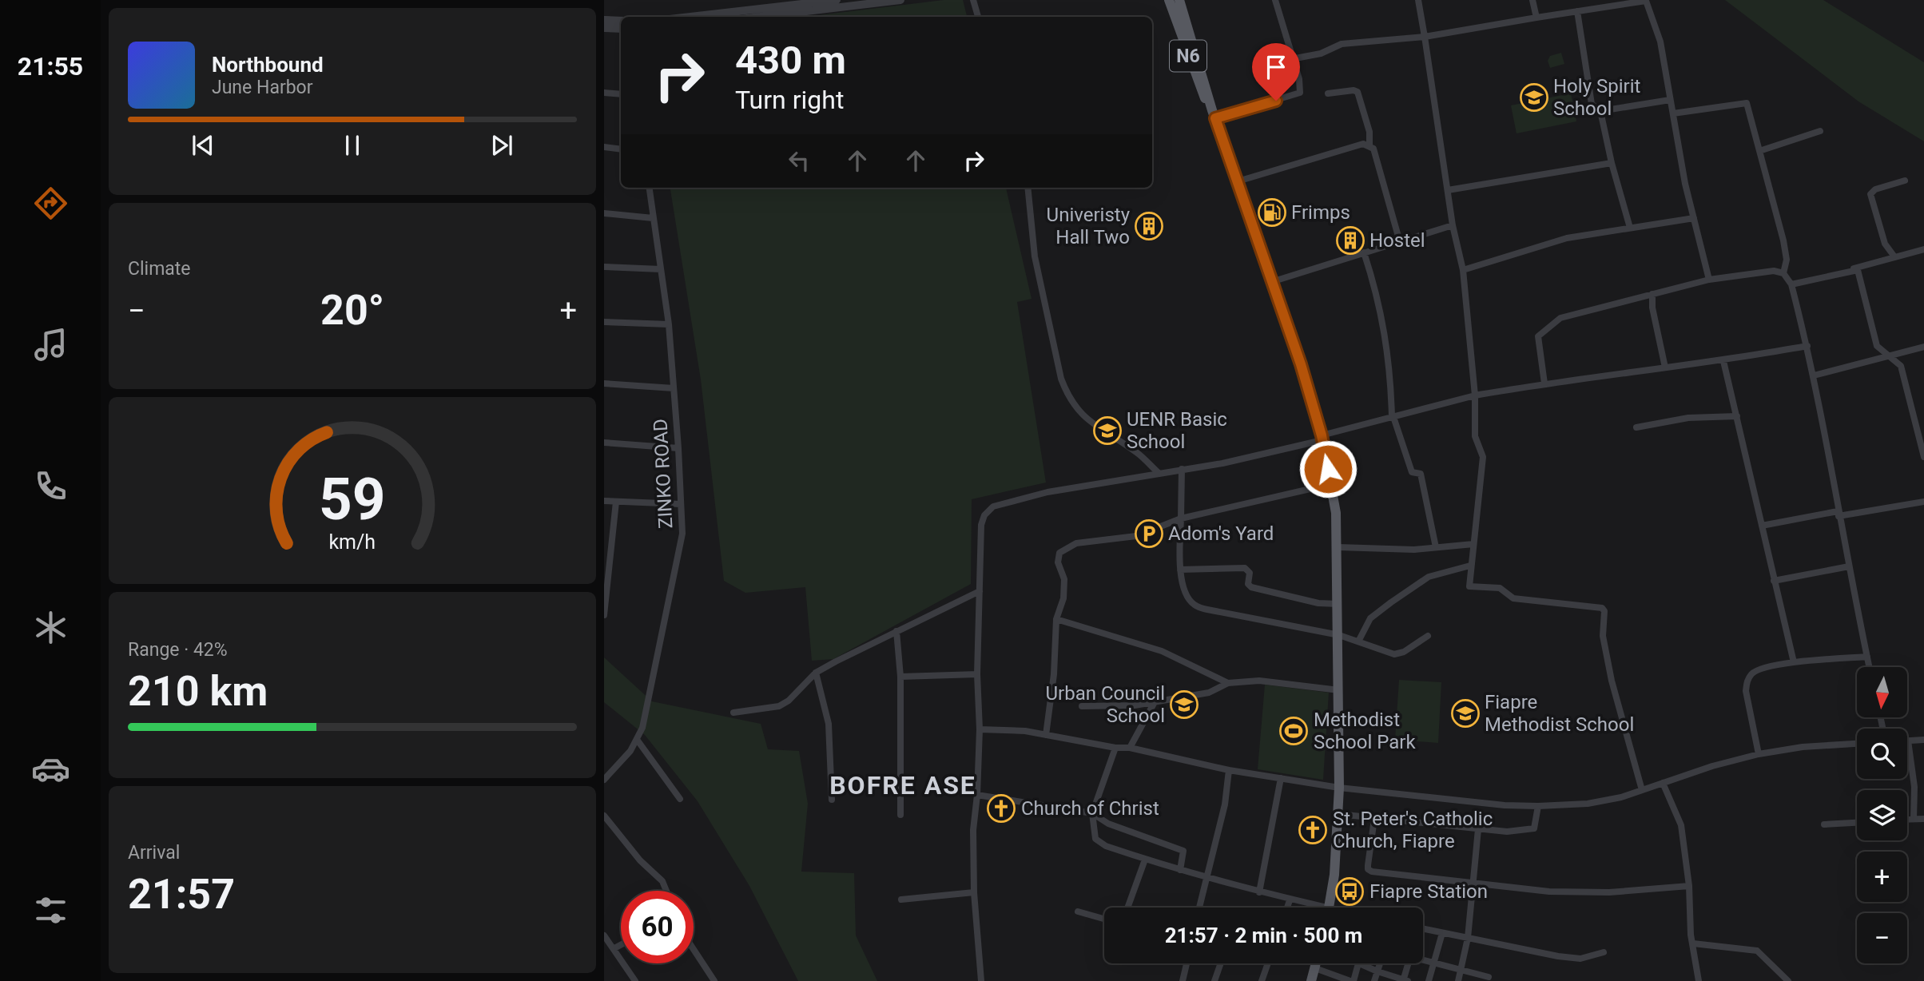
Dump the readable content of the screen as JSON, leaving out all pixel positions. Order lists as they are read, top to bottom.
{
  "streets": {
    "main road": ["N6"],
    "street": ["ZINKO ROAD"]
  },
  "districts": ["BOFRE ASE"],
  "places": {
    "school or university": [
      "Holy Spirit School",
      "UENR Basic School",
      "Urban Council School",
      "Fiapre Methodist School"
    ],
    "fuel station": ["Frimps"],
    "building": ["Univeristy Hall Two", "Hostel"],
    "parking": ["Adom's Yard"],
    "sports": ["Methodist School Park"],
    "church": ["Church of Christ", "St. Peter's Catholic Church, Fiapre"],
    "bus stop": ["Fiapre Station"]
  },
  "north": "bottom",
  "page": {
    "tabs": "21:55",
    "turn": ["430 m", "Turn right"],
    "song": ["Northbound", "June Harbor"],
    "tile": [
      "Climate",
      ["Range · 42%", "210 km"],
      ["Arrival", "21:57"]
    ],
    "heat": ["−", "20°", "+"],
    "map_buttons": ["+", "−"],
    "limit": "60",
    "trip": "21:57 · 2 min · 500 m",
    "gauge": ["59", "km/h"]
  }
}
